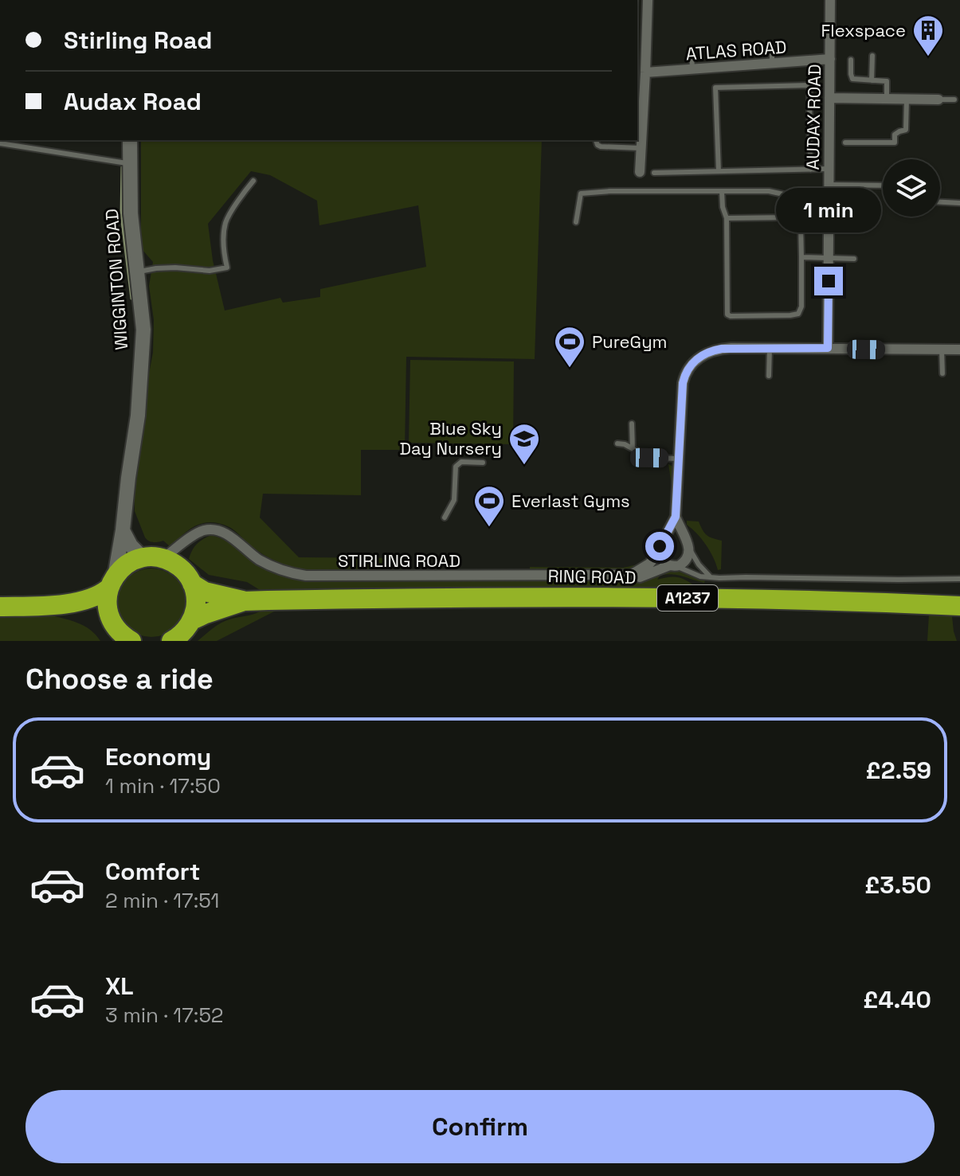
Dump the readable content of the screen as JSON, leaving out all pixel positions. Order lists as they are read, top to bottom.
{
  "streets": {
    "highway": ["RING ROAD", "A1237"],
    "main road": ["WIGGINTON ROAD"],
    "street": ["ATLAS ROAD", "AUDAX ROAD", "STIRLING ROAD"]
  },
  "crossings": [
    ["ATLAS ROAD", "AUDAX ROAD"],
    ["RING ROAD", "A1237"]
  ],
  "places": {
    "building": ["Flexspace"],
    "sports": ["PureGym", "Everlast Gyms"],
    "school or university": ["Blue Sky Day Nursery"]
  },
  "page": {
    "banner": ["Stirling Road", "Audax Road"],
    "bubble": "1 min",
    "heading": "Choose a ride",
    "list": [
      {
        "name": "Economy",
        "note": "1 min · 17:50",
        "value": "£2.59"
      },
      {
        "name": "Comfort",
        "note": "2 min · 17:51",
        "value": "£3.50"
      },
      {
        "name": "XL",
        "note": "3 min · 17:52",
        "value": "£4.40"
      }
    ],
    "buttons": "Confirm"
  }
}
